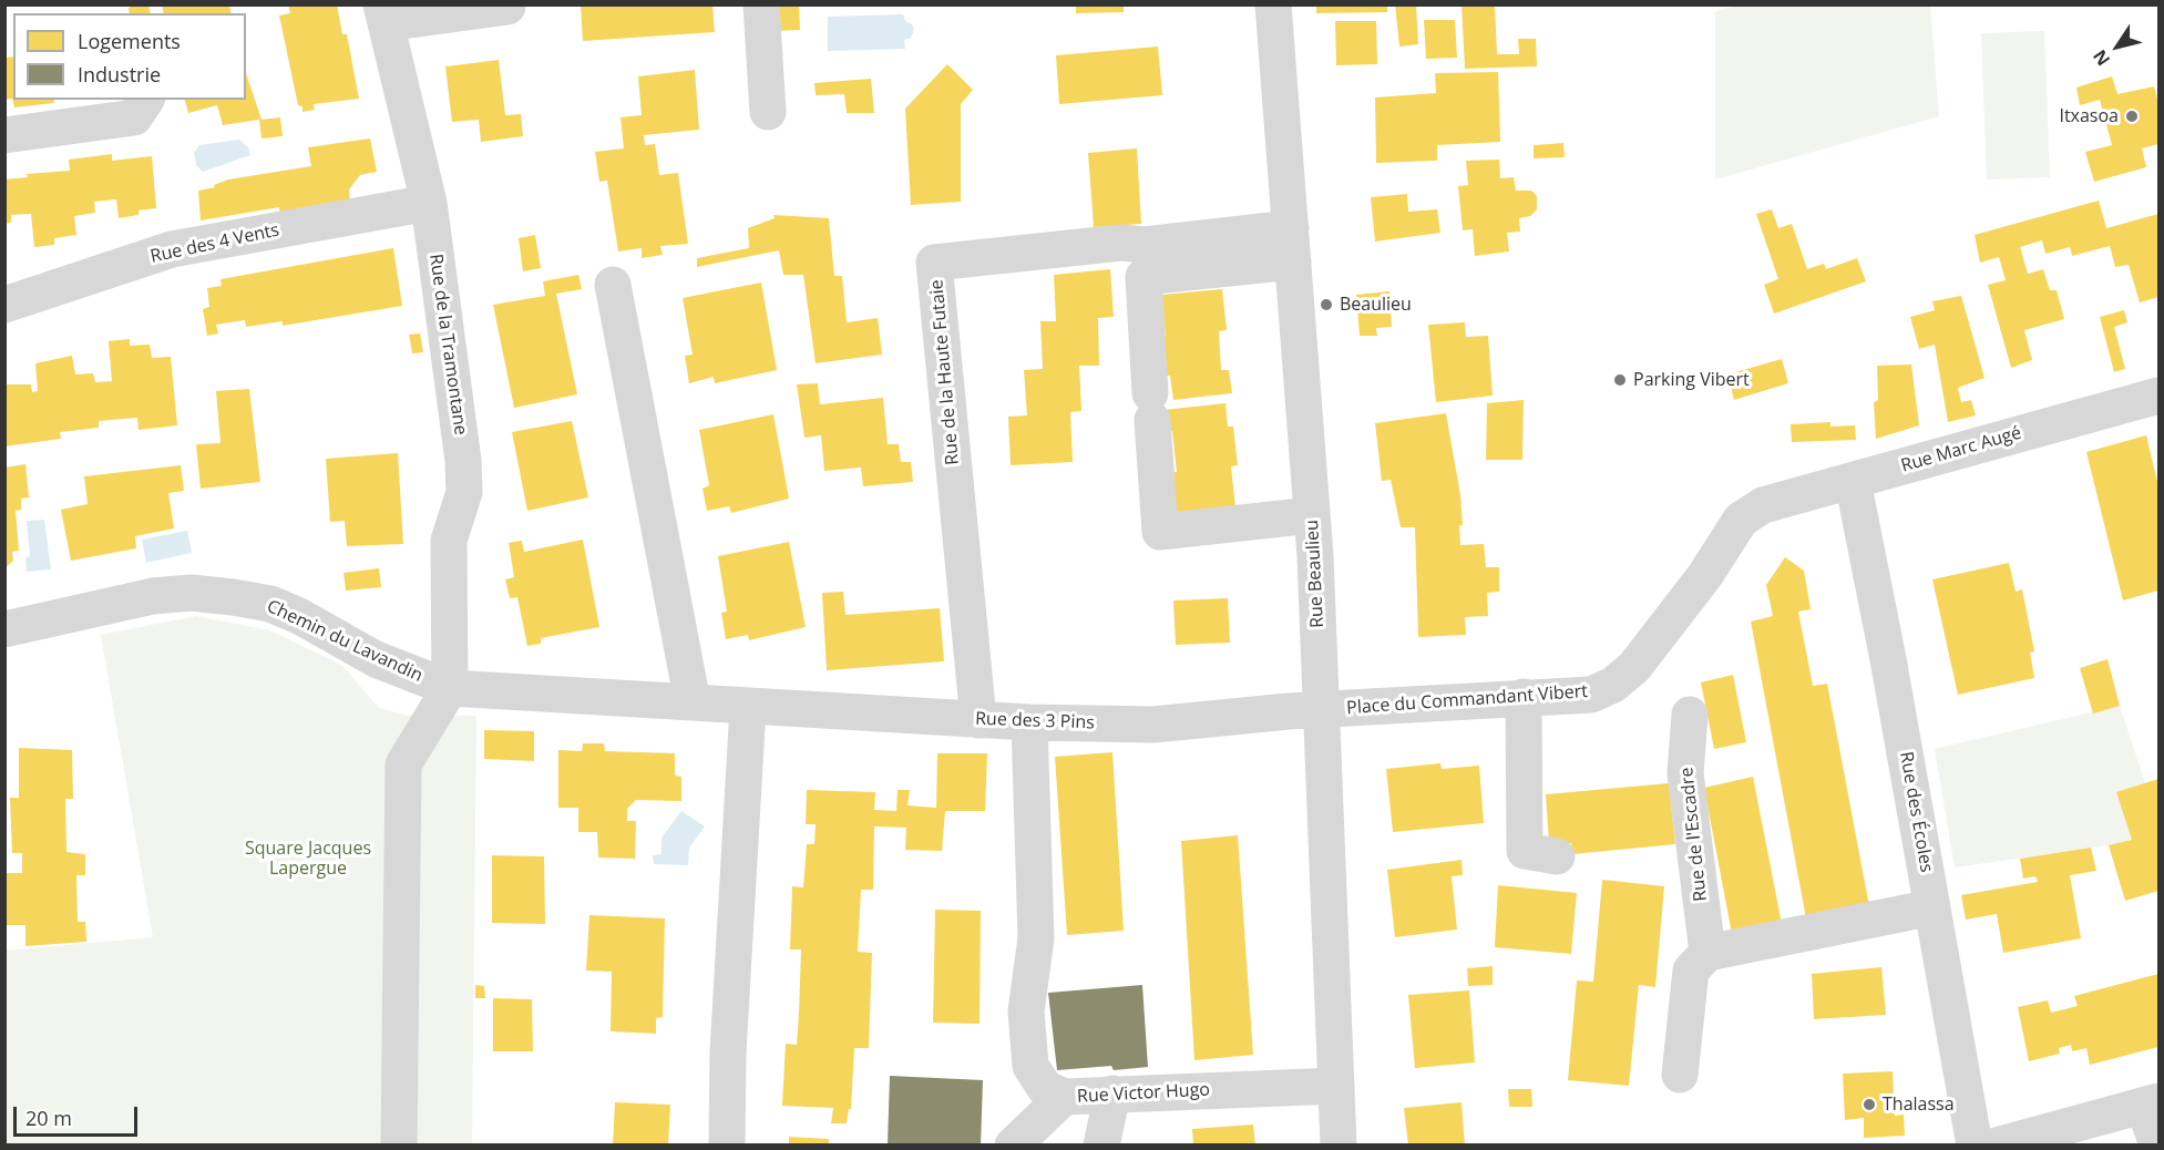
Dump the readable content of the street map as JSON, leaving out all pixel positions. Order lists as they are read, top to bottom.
{
  "streets": {
    "street": [
      "Rue des 4 Vents",
      "Rue de la Tramontane",
      "Rue de la Haute Futaie",
      "Rue Marc Augé",
      "Rue Beaulieu",
      "Chemin du Lavandin",
      "Place du Commandant Vibert",
      "Rue des 3 Pins",
      "Rue des Écoles",
      "Rue de l'Escadre",
      "Rue Victor Hugo"
    ]
  },
  "crossings": [
    ["Rue des 4 Vents", "Rue de la Tramontane"],
    ["Rue de la Tramontane", "Chemin du Lavandin"],
    ["Rue de la Tramontane", "Rue des 3 Pins"],
    ["Rue de la Haute Futaie", "Rue Beaulieu"],
    ["Rue de la Haute Futaie", "Rue des 3 Pins"],
    ["Rue Marc Augé", "Place du Commandant Vibert"],
    ["Rue Marc Augé", "Rue des Écoles"],
    ["Rue Beaulieu", "Place du Commandant Vibert"],
    ["Rue Beaulieu", "Rue des 3 Pins"],
    ["Rue Beaulieu", "Rue Victor Hugo"],
    ["Chemin du Lavandin", "Rue des 3 Pins"],
    ["Place du Commandant Vibert", "Rue des 3 Pins"],
    ["Rue des 3 Pins", "Rue Victor Hugo"]
  ],
  "parks": ["Square Jacques Lapergue"],
  "places": [
    "Itxasoa",
    "Beaulieu",
    "Parking Vibert",
    "Thalassa"
  ],
  "legend": ["Logements", "Industrie"],
  "scale_bar": "20 m",
  "north": "bottom left"
}
